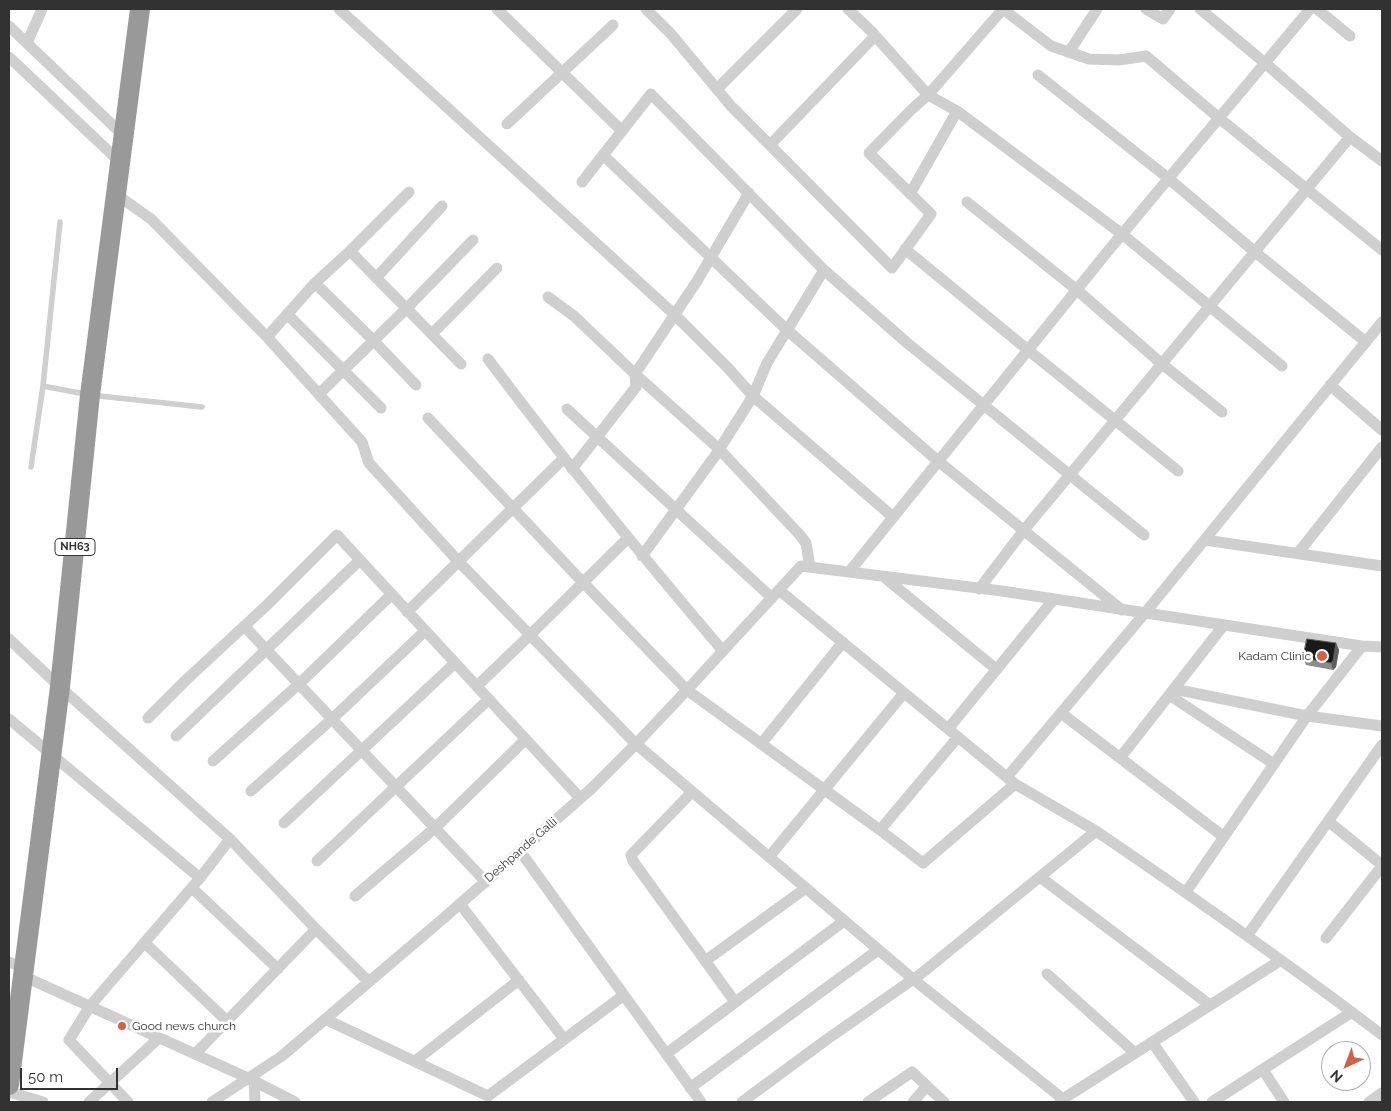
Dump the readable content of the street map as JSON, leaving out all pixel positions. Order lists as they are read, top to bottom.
{
  "streets": {
    "highway": ["NH63"],
    "street": ["Deshpande Galli"]
  },
  "places": ["Kadam Clinic", "Good news church"],
  "scale_bar": "50 m",
  "north": "bottom left"
}
